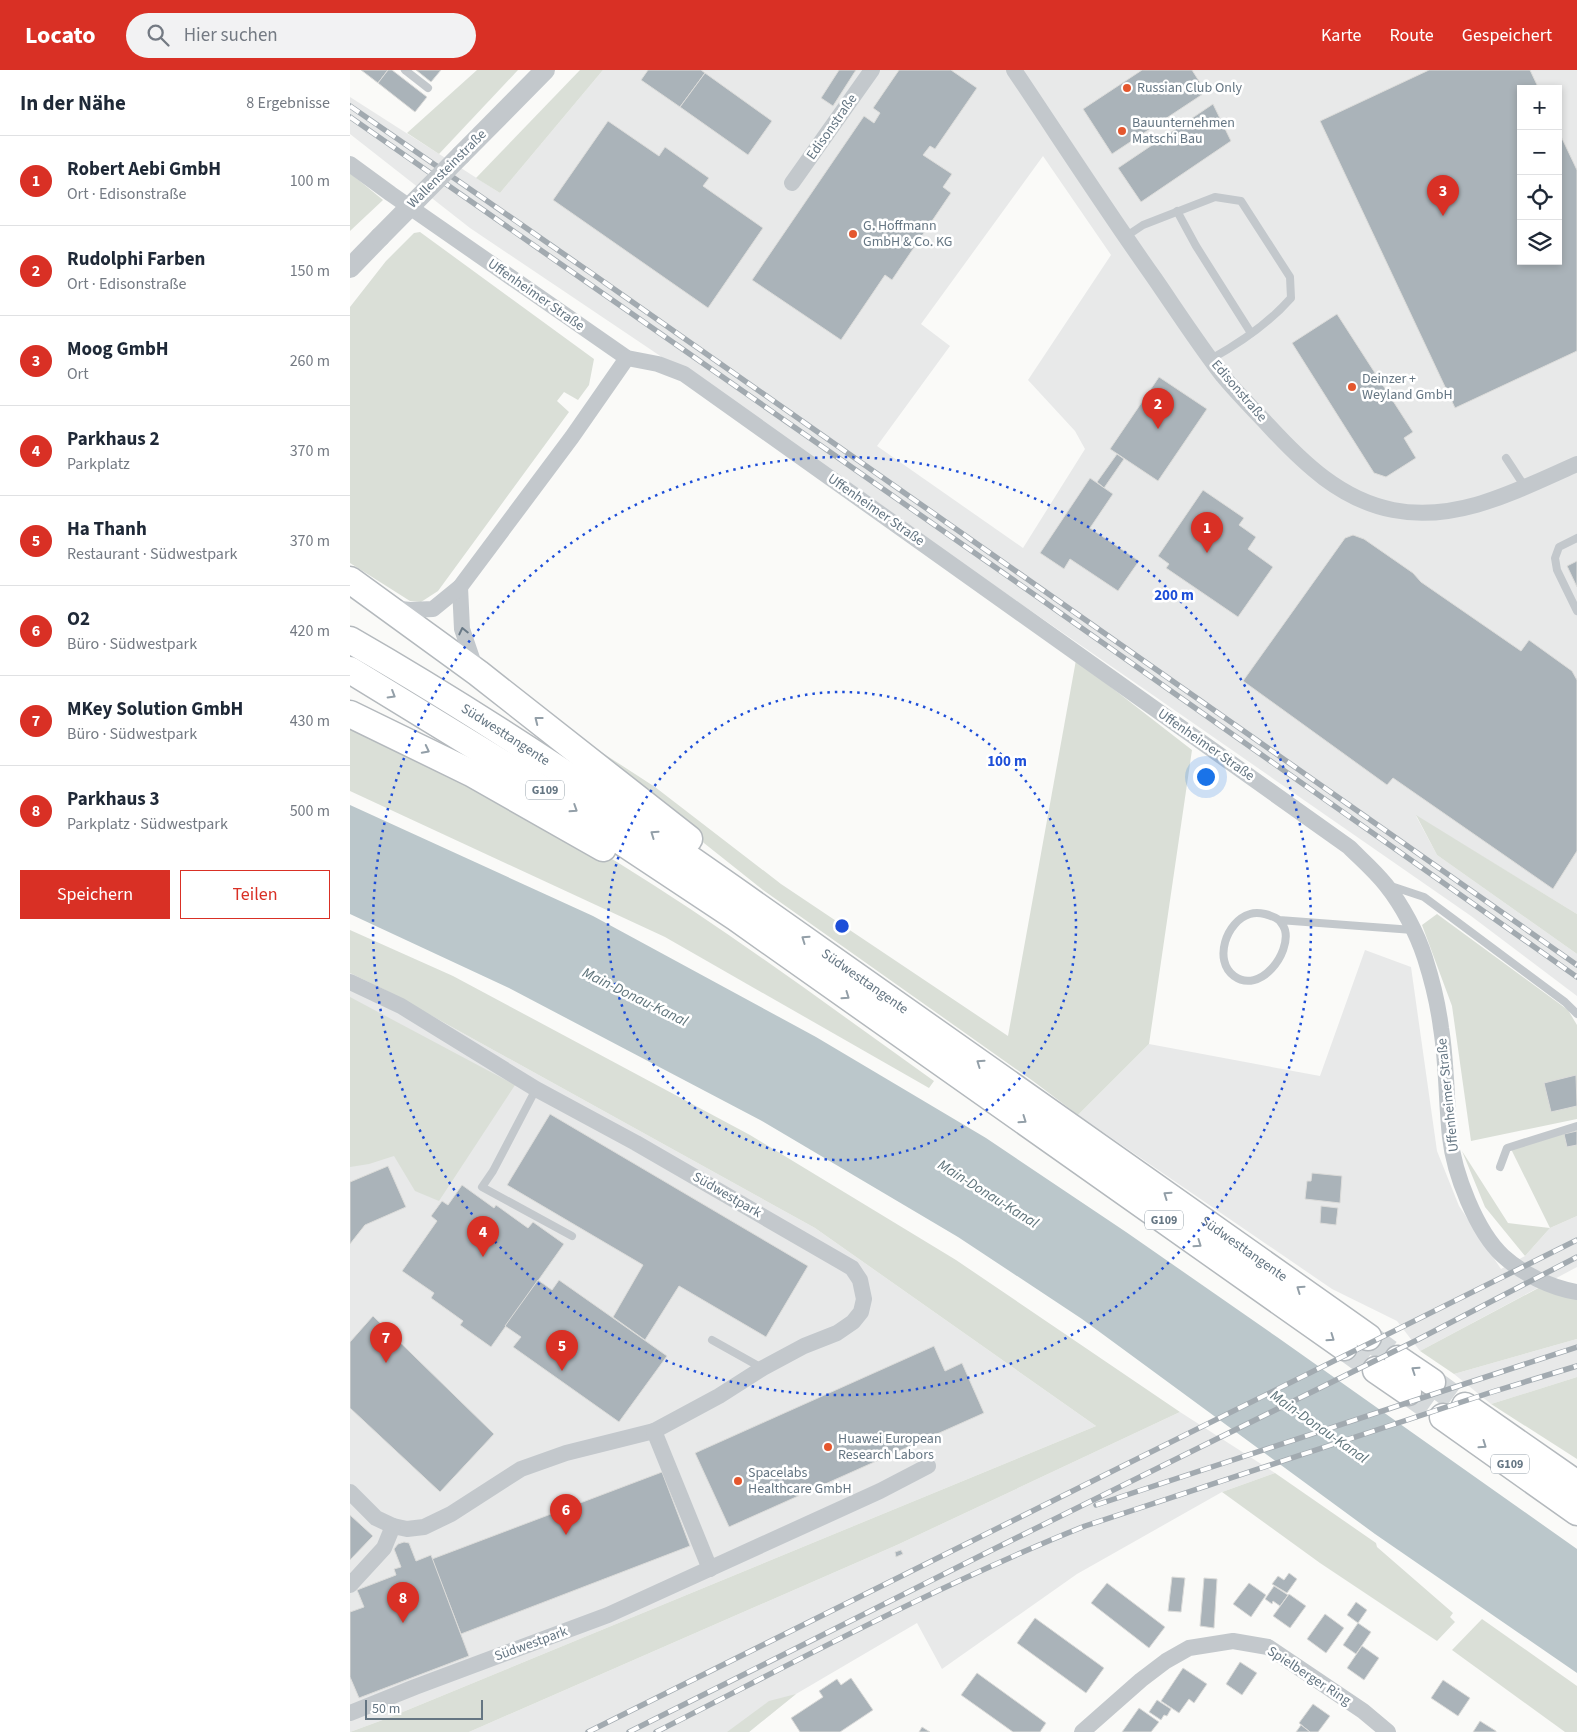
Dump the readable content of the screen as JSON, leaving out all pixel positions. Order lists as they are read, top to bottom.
{
  "streets": {
    "highway": ["Südwesttangente", "G109"],
    "street": [
      "Edisonstraße",
      "Wallensteinstraße",
      "Uffenheimer Straße",
      "Südwestpark",
      "Spielberger Ring"
    ]
  },
  "water": ["Main-Donau-Kanal"],
  "places": [
    "Russian Club Only",
    "Bauunternehmen Matschi Bau",
    "G. Hoffmann GmbH & Co. KG",
    "Deinzer + Weyland GmbH",
    "Huawei European Research Labors",
    "Spacelabs Healthcare GmbH"
  ],
  "scale_bar": "50 m",
  "page": {
    "header": "Locato",
    "search": "Hier suchen",
    "nav": ["Karte", "Route", "Gespeichert"],
    "heading": ["In der Nähe", "8 Ergebnisse"],
    "map_buttons": ["+", "−"],
    "list": [
      {
        "mark": "1",
        "name": "Robert Aebi GmbH",
        "note": "Ort · Edisonstraße",
        "value": "100 m"
      },
      {
        "mark": "2",
        "name": "Rudolphi Farben",
        "note": "Ort · Edisonstraße",
        "value": "150 m"
      },
      {
        "mark": "3",
        "name": "Moog GmbH",
        "note": "Ort",
        "value": "260 m"
      },
      {
        "mark": "4",
        "name": "Parkhaus 2",
        "note": "Parkplatz",
        "value": "370 m"
      },
      {
        "mark": "5",
        "name": "Ha Thanh",
        "note": "Restaurant · Südwestpark",
        "value": "370 m"
      },
      {
        "mark": "6",
        "name": "O2",
        "note": "Büro · Südwestpark",
        "value": "420 m"
      },
      {
        "mark": "7",
        "name": "MKey Solution GmbH",
        "note": "Büro · Südwestpark",
        "value": "430 m"
      },
      {
        "mark": "8",
        "name": "Parkhaus 3",
        "note": "Parkplatz · Südwestpark",
        "value": "500 m"
      }
    ],
    "pins": [
      "3",
      "2",
      "1",
      "4",
      "7",
      "5",
      "6",
      "8"
    ],
    "buttons": ["Speichern", "Teilen"],
    "scale": "50 m"
  },
  "rings": ["200 m", "100 m"]
}
